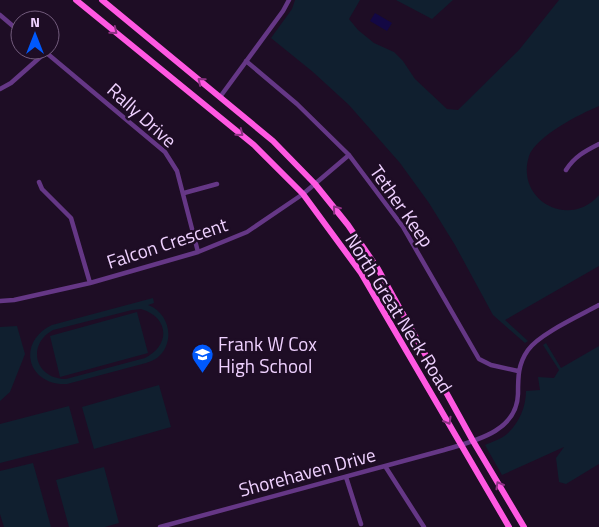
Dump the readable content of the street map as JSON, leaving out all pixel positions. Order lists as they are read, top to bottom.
{
  "streets": {
    "main road": ["North Great Neck Road"],
    "street": [
      "Rally Drive",
      "Tether Keep",
      "Falcon Crescent",
      "Shorehaven Drive"
    ]
  },
  "crossings": [
    ["Rally Drive", "Falcon Crescent"],
    ["Tether Keep", "Falcon Crescent"],
    ["Tether Keep", "Shorehaven Drive"],
    ["Falcon Crescent", "North Great Neck Road"],
    ["North Great Neck Road", "Shorehaven Drive"]
  ],
  "places": {
    "school or university": ["Frank W Cox High School"]
  },
  "north": "top"
}
